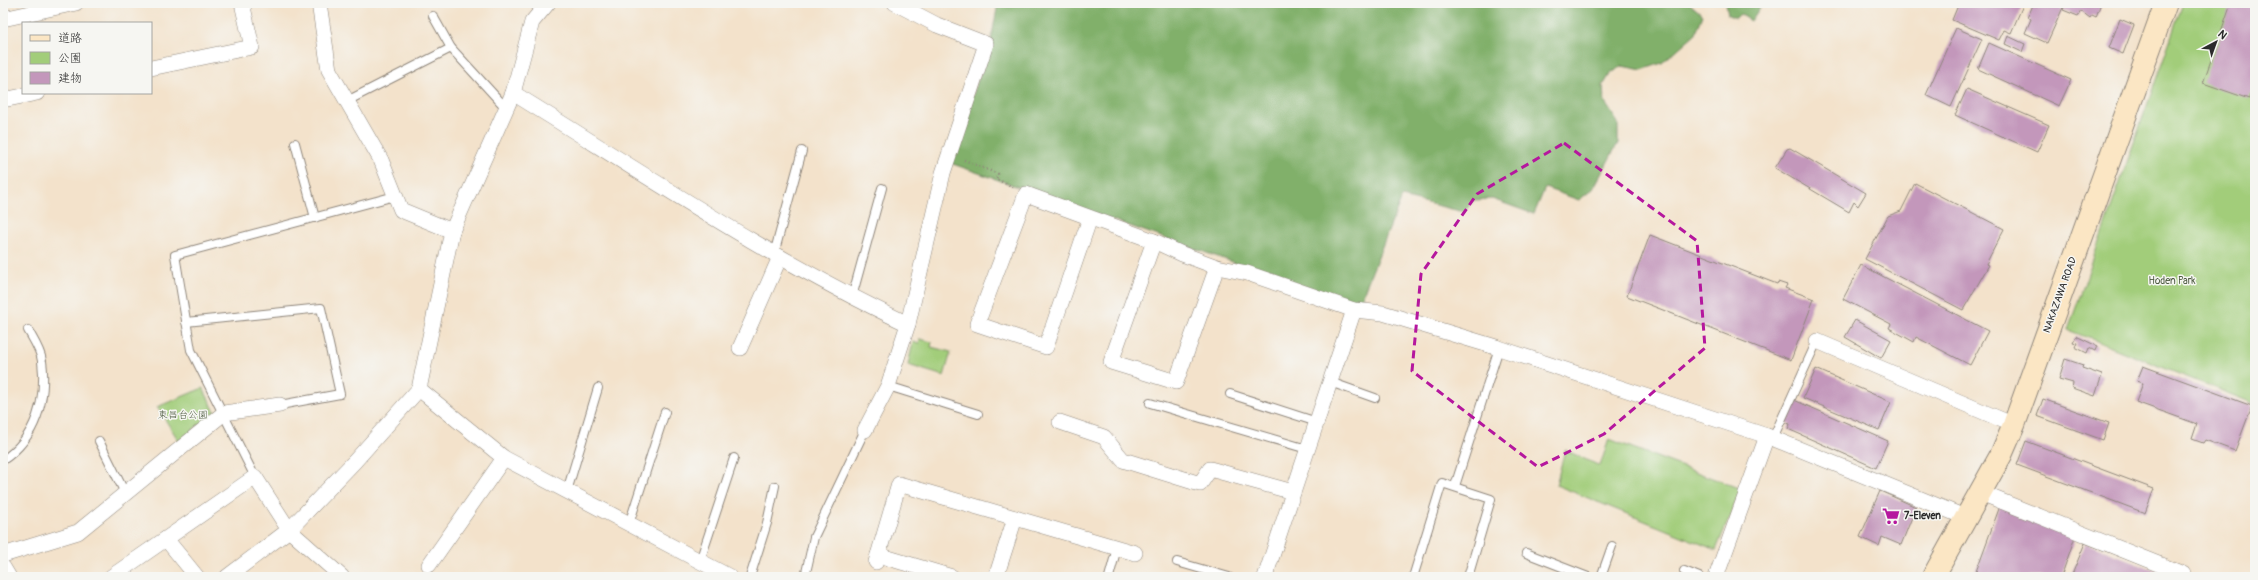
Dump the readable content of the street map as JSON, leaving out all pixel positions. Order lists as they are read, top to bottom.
{
  "streets": {
    "street": ["NAKAZAWA ROAD"]
  },
  "parks": ["Hoden Park", "東昌台公園"],
  "places": {
    "supermarket": ["7-Eleven"]
  },
  "legend": ["道路", "公園", "建物"],
  "north": "top right"
}
